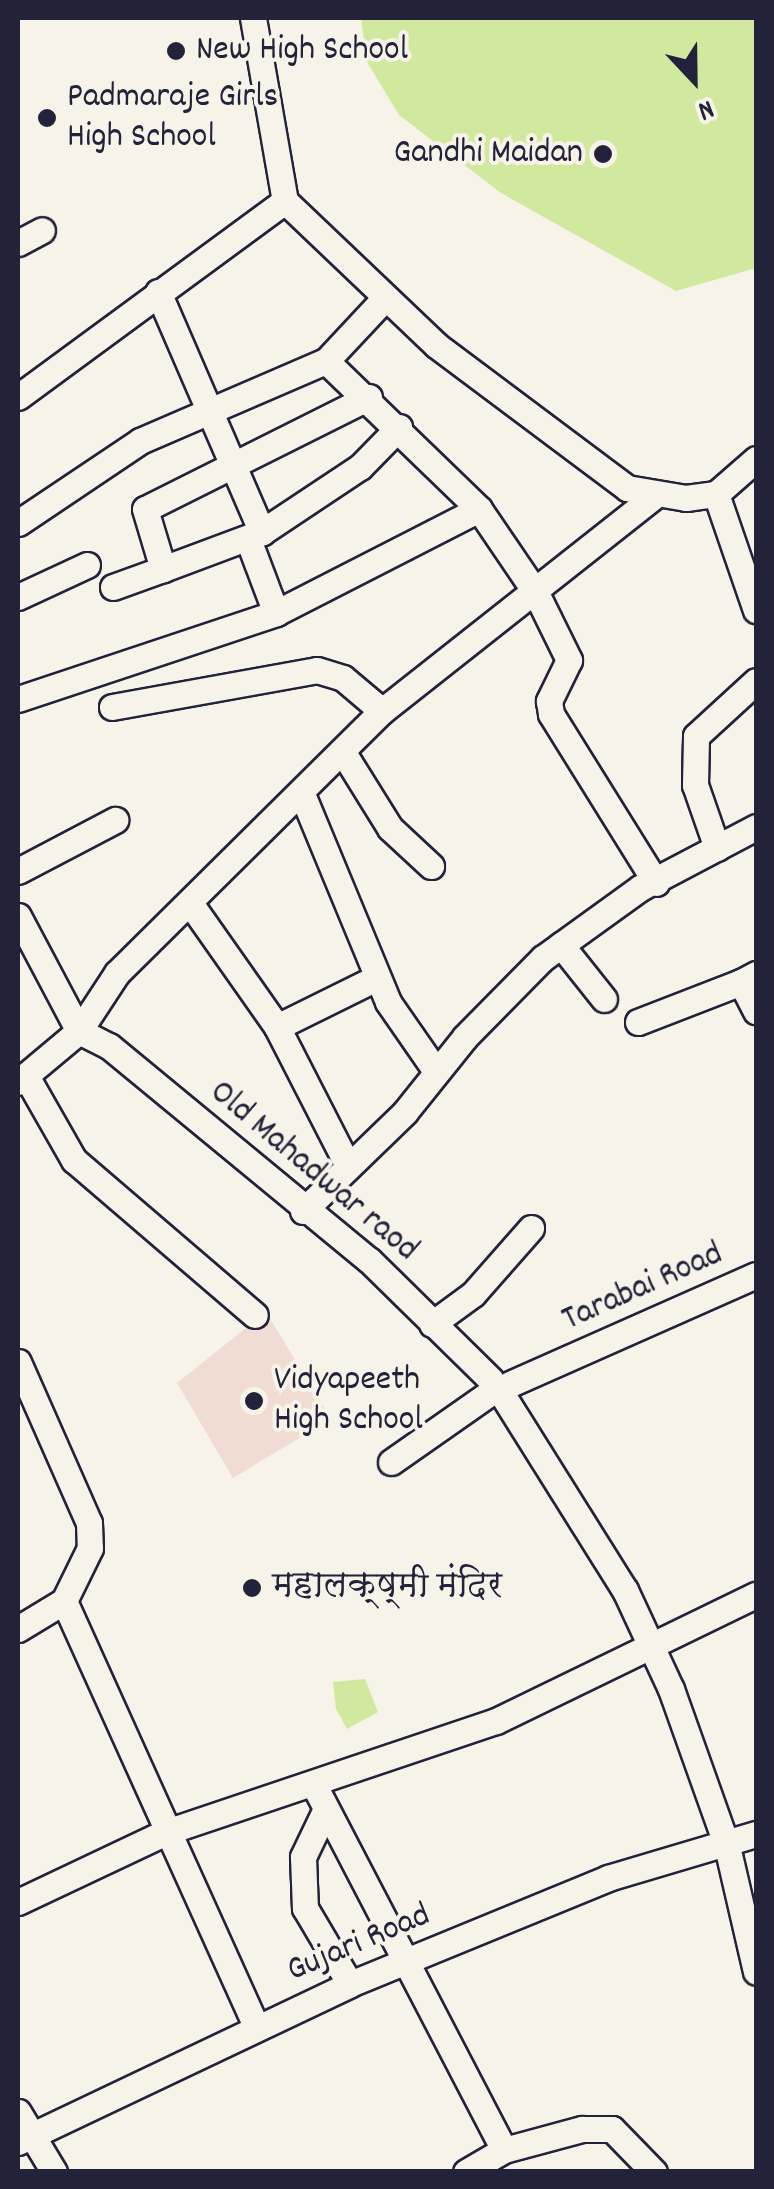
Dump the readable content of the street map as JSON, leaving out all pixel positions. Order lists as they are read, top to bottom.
{
  "streets": {
    "street": ["Old Mahadwar raod", "Tarabai Road", "Gujari Road"]
  },
  "crossings": [
    ["Old Mahadwar raod", "Tarabai Road"],
    ["Old Mahadwar raod", "Gujari Road"]
  ],
  "places": [
    "New High School",
    "Padmaraje Girls High School",
    "Gandhi Maidan",
    "Vidyapeeth High School",
    "महालक्ष्मी मंदिर"
  ],
  "north": "bottom"
}
